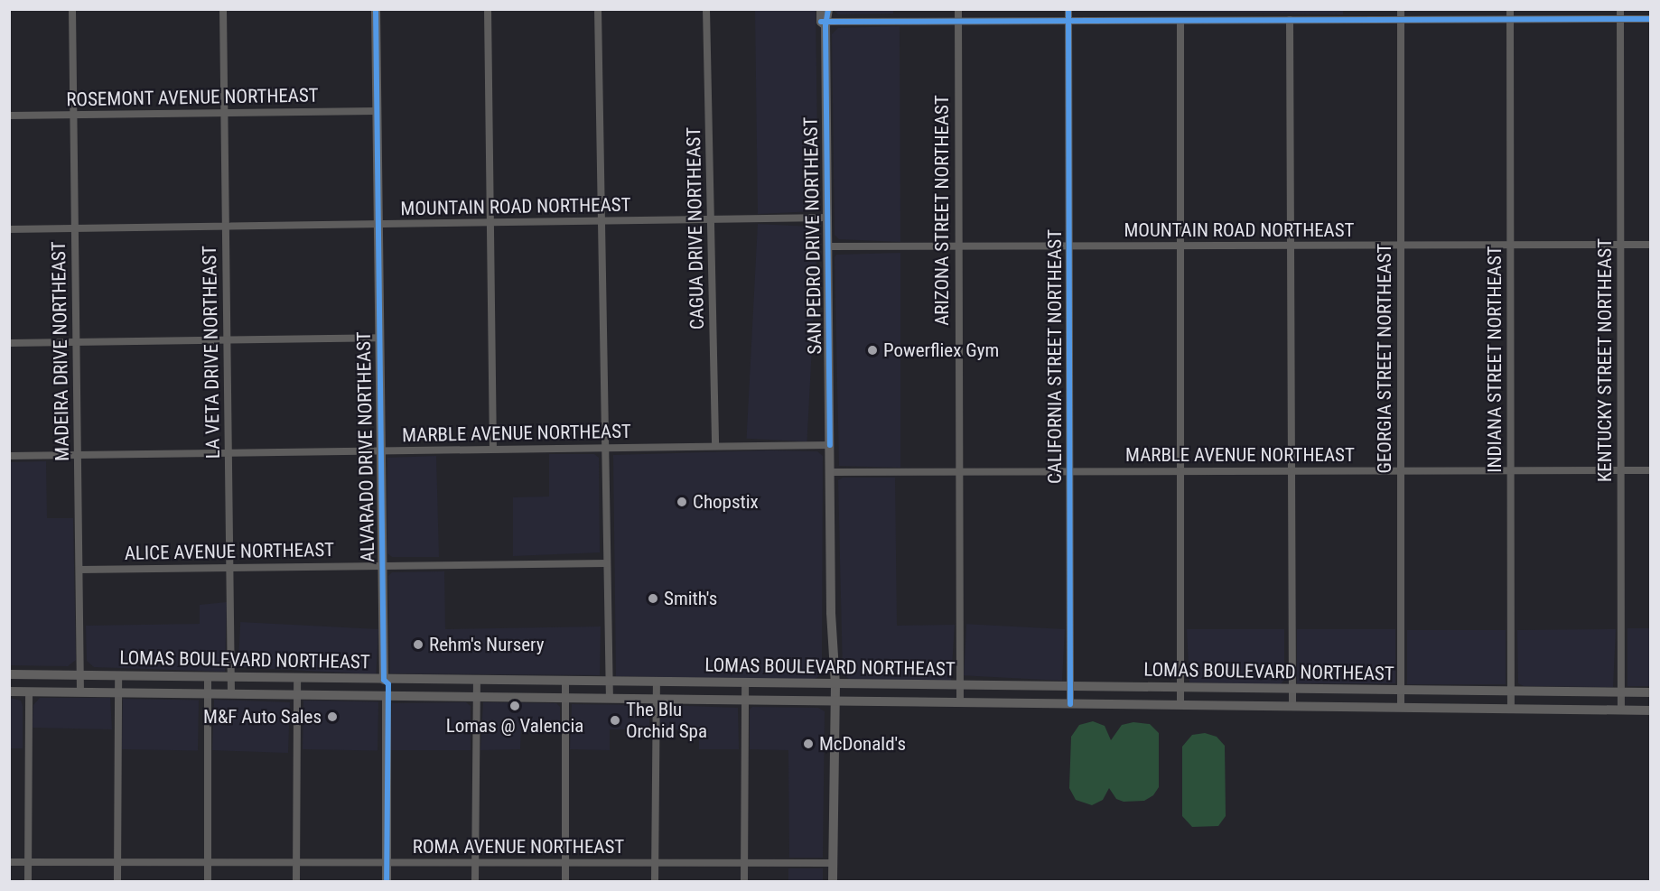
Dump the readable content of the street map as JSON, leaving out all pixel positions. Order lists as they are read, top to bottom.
{
  "streets": {
    "main road": ["SAN PEDRO DRIVE NORTHEAST", "ALVARADO DRIVE NORTHEAST", "LOMAS BOULEVARD NORTHEAST"],
    "street": [
      "ROSEMONT AVENUE NORTHEAST",
      "MOUNTAIN ROAD NORTHEAST",
      "ARIZONA STREET NORTHEAST",
      "CAGUA DRIVE NORTHEAST",
      "MADEIRA DRIVE NORTHEAST",
      "LA VETA DRIVE NORTHEAST",
      "CALIFORNIA STREET NORTHEAST",
      "GEORGIA STREET NORTHEAST",
      "INDIANA STREET NORTHEAST",
      "KENTUCKY STREET NORTHEAST",
      "MARBLE AVENUE NORTHEAST",
      "ALICE AVENUE NORTHEAST",
      "ROMA AVENUE NORTHEAST"
    ]
  },
  "crossings": [
    ["ROSEMONT AVENUE NORTHEAST", "MADEIRA DRIVE NORTHEAST"],
    ["ROSEMONT AVENUE NORTHEAST", "LA VETA DRIVE NORTHEAST"],
    ["ROSEMONT AVENUE NORTHEAST", "ALVARADO DRIVE NORTHEAST"],
    ["MOUNTAIN ROAD NORTHEAST", "ARIZONA STREET NORTHEAST"],
    ["MOUNTAIN ROAD NORTHEAST", "CAGUA DRIVE NORTHEAST"],
    ["MOUNTAIN ROAD NORTHEAST", "SAN PEDRO DRIVE NORTHEAST"],
    ["MOUNTAIN ROAD NORTHEAST", "MADEIRA DRIVE NORTHEAST"],
    ["MOUNTAIN ROAD NORTHEAST", "LA VETA DRIVE NORTHEAST"],
    ["MOUNTAIN ROAD NORTHEAST", "CALIFORNIA STREET NORTHEAST"],
    ["MOUNTAIN ROAD NORTHEAST", "GEORGIA STREET NORTHEAST"],
    ["MOUNTAIN ROAD NORTHEAST", "INDIANA STREET NORTHEAST"],
    ["MOUNTAIN ROAD NORTHEAST", "KENTUCKY STREET NORTHEAST"],
    ["MOUNTAIN ROAD NORTHEAST", "ALVARADO DRIVE NORTHEAST"],
    ["ARIZONA STREET NORTHEAST", "MARBLE AVENUE NORTHEAST"],
    ["ARIZONA STREET NORTHEAST", "LOMAS BOULEVARD NORTHEAST"],
    ["CAGUA DRIVE NORTHEAST", "MARBLE AVENUE NORTHEAST"],
    ["SAN PEDRO DRIVE NORTHEAST", "MARBLE AVENUE NORTHEAST"],
    ["SAN PEDRO DRIVE NORTHEAST", "LOMAS BOULEVARD NORTHEAST"],
    ["SAN PEDRO DRIVE NORTHEAST", "ROMA AVENUE NORTHEAST"],
    ["MADEIRA DRIVE NORTHEAST", "MARBLE AVENUE NORTHEAST"],
    ["MADEIRA DRIVE NORTHEAST", "ALICE AVENUE NORTHEAST"],
    ["MADEIRA DRIVE NORTHEAST", "LOMAS BOULEVARD NORTHEAST"],
    ["LA VETA DRIVE NORTHEAST", "MARBLE AVENUE NORTHEAST"],
    ["LA VETA DRIVE NORTHEAST", "ALICE AVENUE NORTHEAST"],
    ["LA VETA DRIVE NORTHEAST", "LOMAS BOULEVARD NORTHEAST"],
    ["CALIFORNIA STREET NORTHEAST", "MARBLE AVENUE NORTHEAST"],
    ["CALIFORNIA STREET NORTHEAST", "LOMAS BOULEVARD NORTHEAST"],
    ["GEORGIA STREET NORTHEAST", "MARBLE AVENUE NORTHEAST"],
    ["GEORGIA STREET NORTHEAST", "LOMAS BOULEVARD NORTHEAST"],
    ["INDIANA STREET NORTHEAST", "MARBLE AVENUE NORTHEAST"],
    ["INDIANA STREET NORTHEAST", "LOMAS BOULEVARD NORTHEAST"],
    ["KENTUCKY STREET NORTHEAST", "MARBLE AVENUE NORTHEAST"],
    ["KENTUCKY STREET NORTHEAST", "LOMAS BOULEVARD NORTHEAST"],
    ["MARBLE AVENUE NORTHEAST", "ALVARADO DRIVE NORTHEAST"],
    ["ALVARADO DRIVE NORTHEAST", "ALICE AVENUE NORTHEAST"],
    ["ALVARADO DRIVE NORTHEAST", "LOMAS BOULEVARD NORTHEAST"]
  ],
  "places": [
    "Powerfliex Gym",
    "Chopstix",
    "Smith's",
    "Rehm's Nursery",
    "Lomas @ Valencia",
    "M&F Auto Sales",
    "The Blu Orchid Spa",
    "McDonald's"
  ]
}
